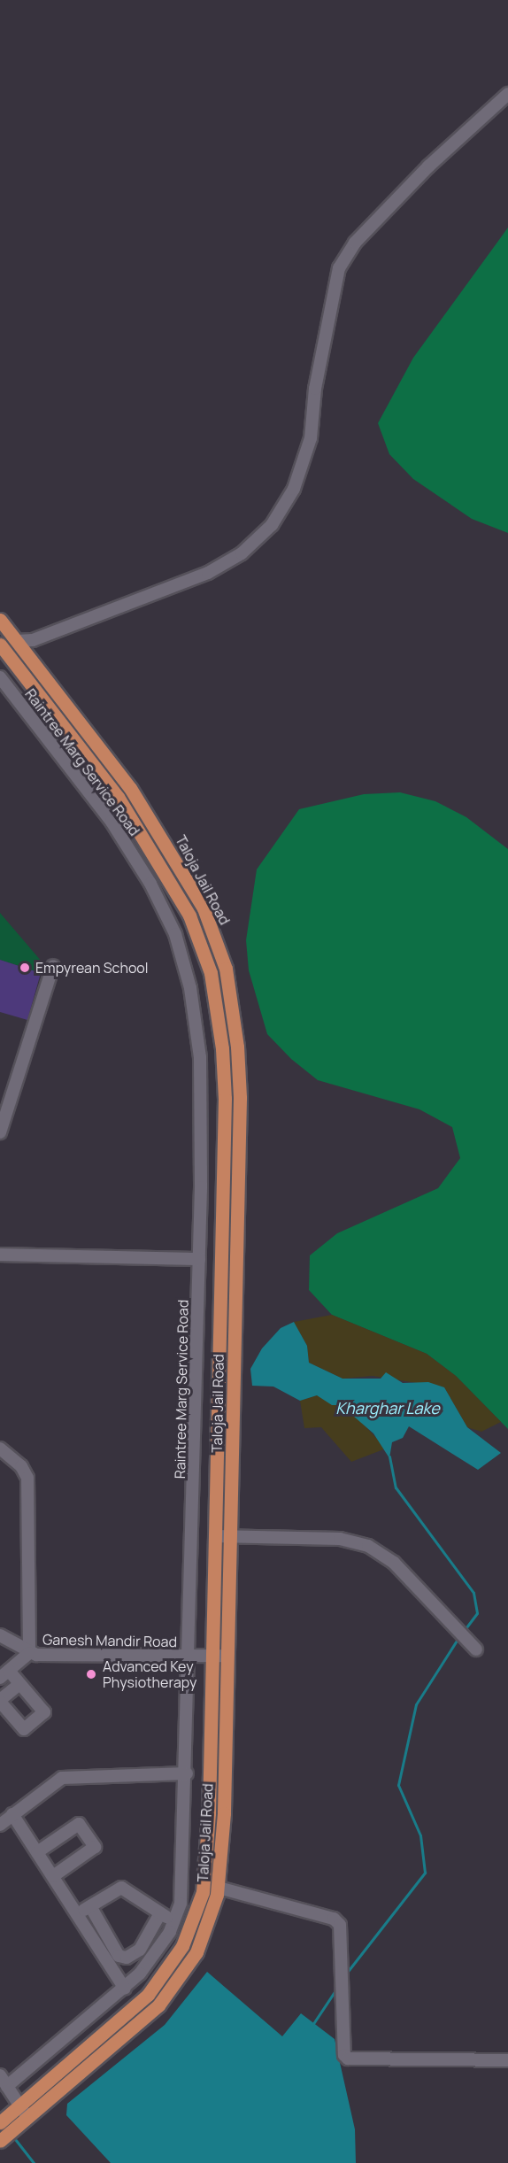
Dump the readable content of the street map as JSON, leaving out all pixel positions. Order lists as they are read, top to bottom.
{
  "streets": {
    "main road": ["Taloja Jail Road"],
    "street": ["Raintree Marg Service Road", "Ganesh Mandir Road"]
  },
  "crossings": [
    ["Raintree Marg Service Road", "Ganesh Mandir Road"],
    ["Taloja Jail Road", "Ganesh Mandir Road"]
  ],
  "water": ["Kharghar Lake"],
  "places": ["Empyrean School", "Advanced Key Physiotherapy"]
}
